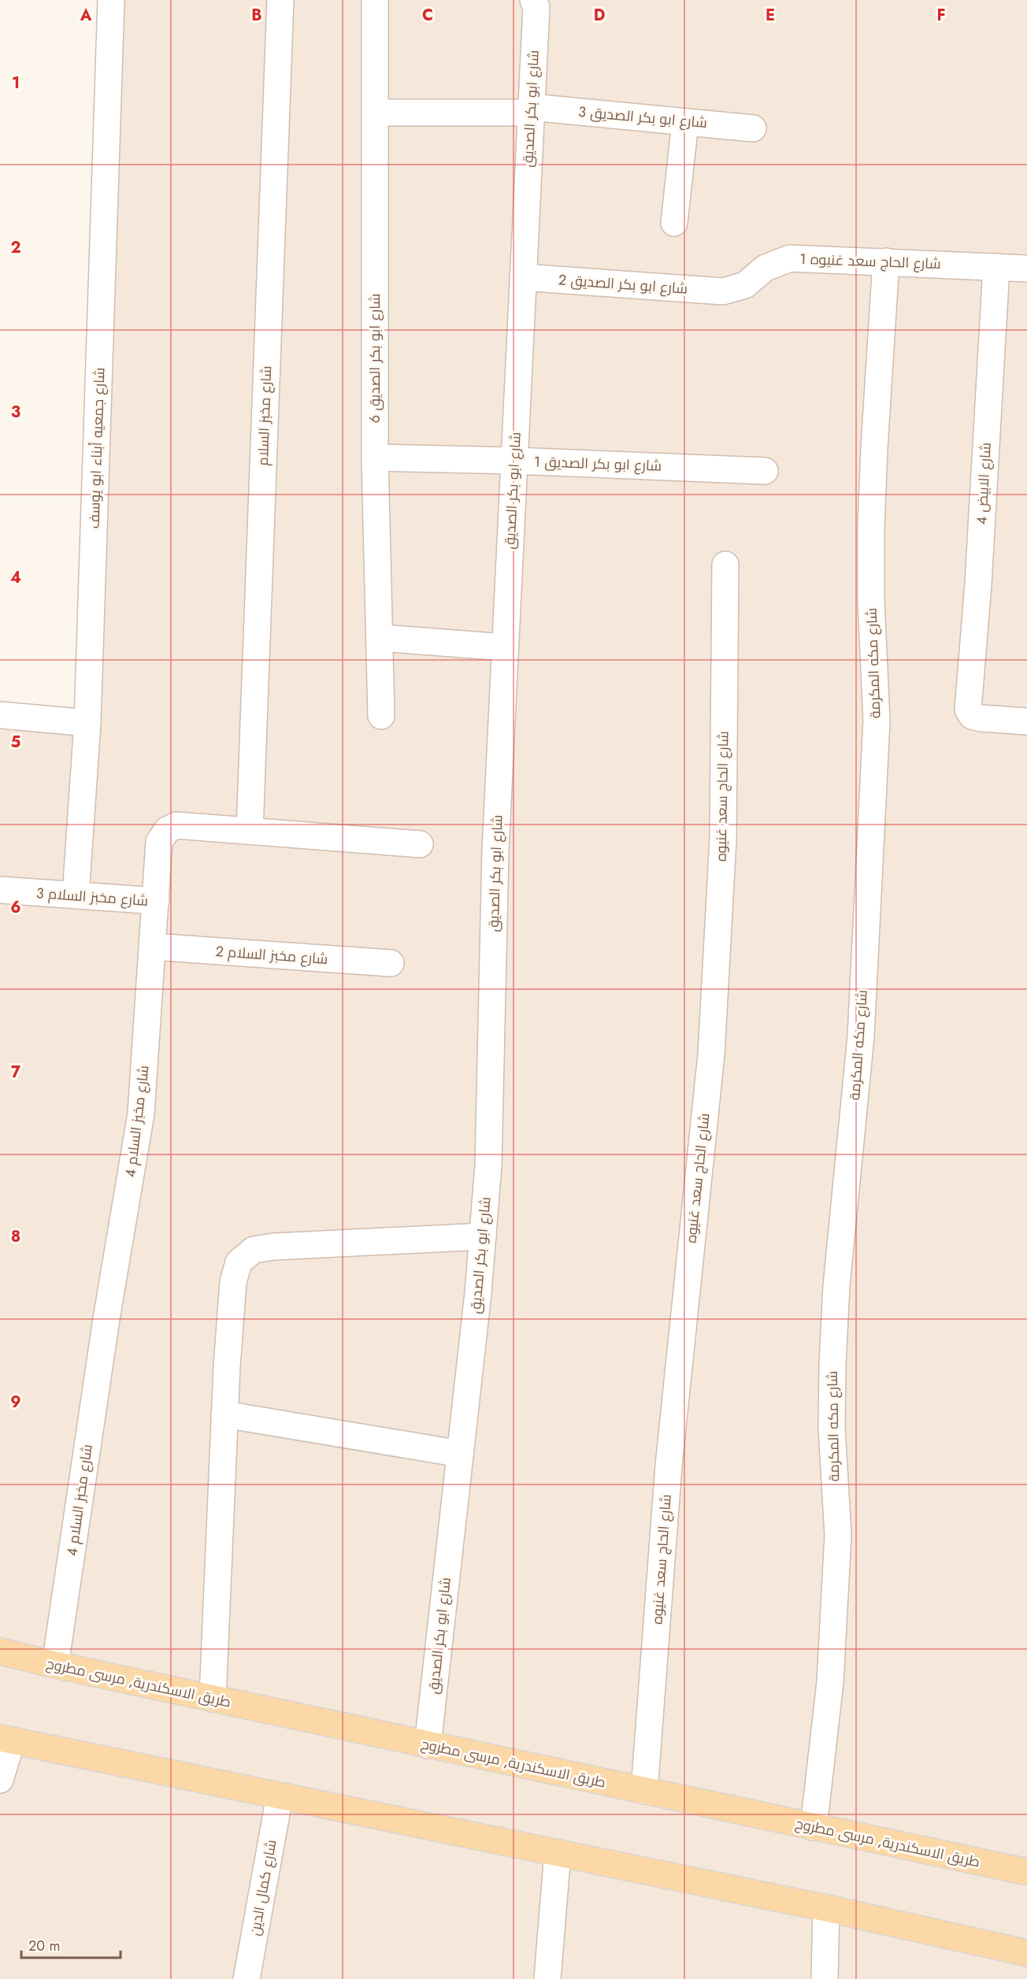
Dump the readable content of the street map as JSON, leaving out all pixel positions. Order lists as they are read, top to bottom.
{
  "streets": {
    "main road": ["طريق الاسكندرية, مرسى مطروح"],
    "street": [
      "شارع ابو بكر الصديق",
      "شارع ابو بكر الصديق 3",
      "شارع الحاج سعد غنيوه 1",
      "شارع ابو بكر الصديق 2",
      "شارع ابو بكر الصديق 6",
      "شارع مخبز السلام",
      "شارع جمعيه أبناء ابو يوسف",
      "شارع ابو بكر الصديق 1",
      "شارع الابيض 4",
      "شارع مكه المكرمة",
      "شارع الحاج سعد غنيوه",
      "شارع مخبز السلام 3",
      "شارع مخبز السلام 2",
      "شارع مخبز السلام 4",
      "شارع كمال الدين"
    ]
  },
  "crossings": [
    ["شارع ابو بكر الصديق", "شارع ابو بكر الصديق 3"],
    ["شارع ابو بكر الصديق", "شارع ابو بكر الصديق 2"],
    ["شارع ابو بكر الصديق", "شارع ابو بكر الصديق 1"],
    ["شارع ابو بكر الصديق", "طريق الاسكندرية, مرسى مطروح"],
    ["شارع ابو بكر الصديق 3", "شارع ابو بكر الصديق 6"],
    ["شارع الحاج سعد غنيوه 1", "شارع ابو بكر الصديق 2"],
    ["شارع الحاج سعد غنيوه 1", "شارع الابيض 4"],
    ["شارع الحاج سعد غنيوه 1", "شارع مكه المكرمة"],
    ["شارع ابو بكر الصديق 6", "شارع ابو بكر الصديق 1"],
    ["شارع مخبز السلام", "شارع مخبز السلام 4"],
    ["شارع جمعيه أبناء ابو يوسف", "شارع مخبز السلام 3"],
    ["شارع مكه المكرمة", "طريق الاسكندرية, مرسى مطروح"],
    ["شارع الحاج سعد غنيوه", "طريق الاسكندرية, مرسى مطروح"],
    ["شارع مخبز السلام 3", "شارع مخبز السلام 4"],
    ["شارع مخبز السلام 2", "شارع مخبز السلام 4"],
    ["شارع مخبز السلام 4", "طريق الاسكندرية, مرسى مطروح"]
  ],
  "scale_bar": "20 m",
  "grid": {
    "columns": [
      "A",
      "B",
      "C",
      "D",
      "E",
      "F"
    ],
    "rows": [
      "1",
      "2",
      "3",
      "4",
      "5",
      "6",
      "7",
      "8",
      "9"
    ]
  }
}
